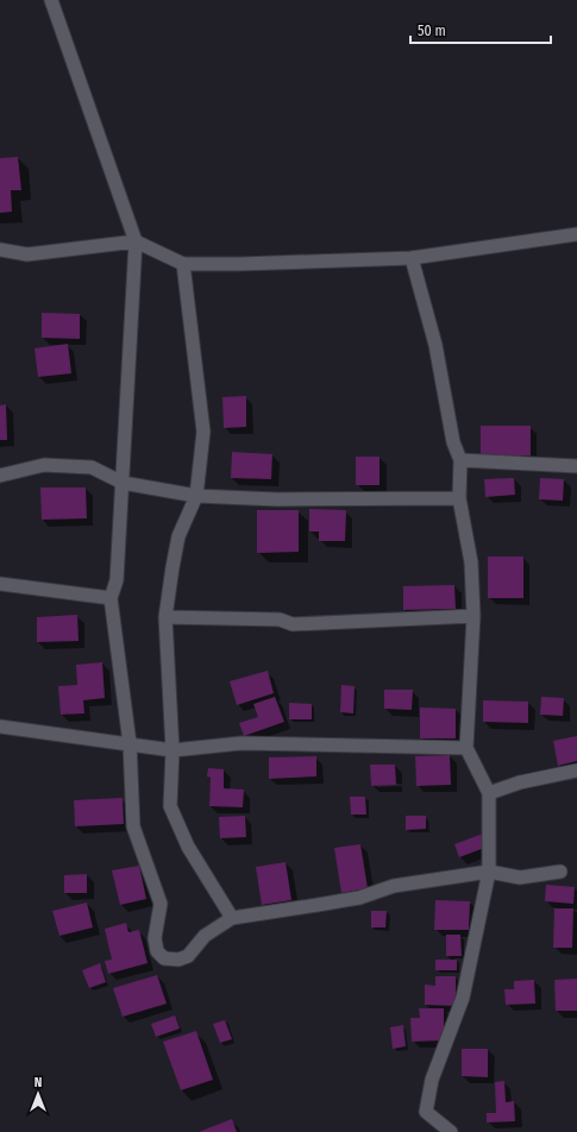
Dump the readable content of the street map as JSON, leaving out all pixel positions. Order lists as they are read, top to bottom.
{
  "scale_bar": "50 m",
  "north": "top"
}
